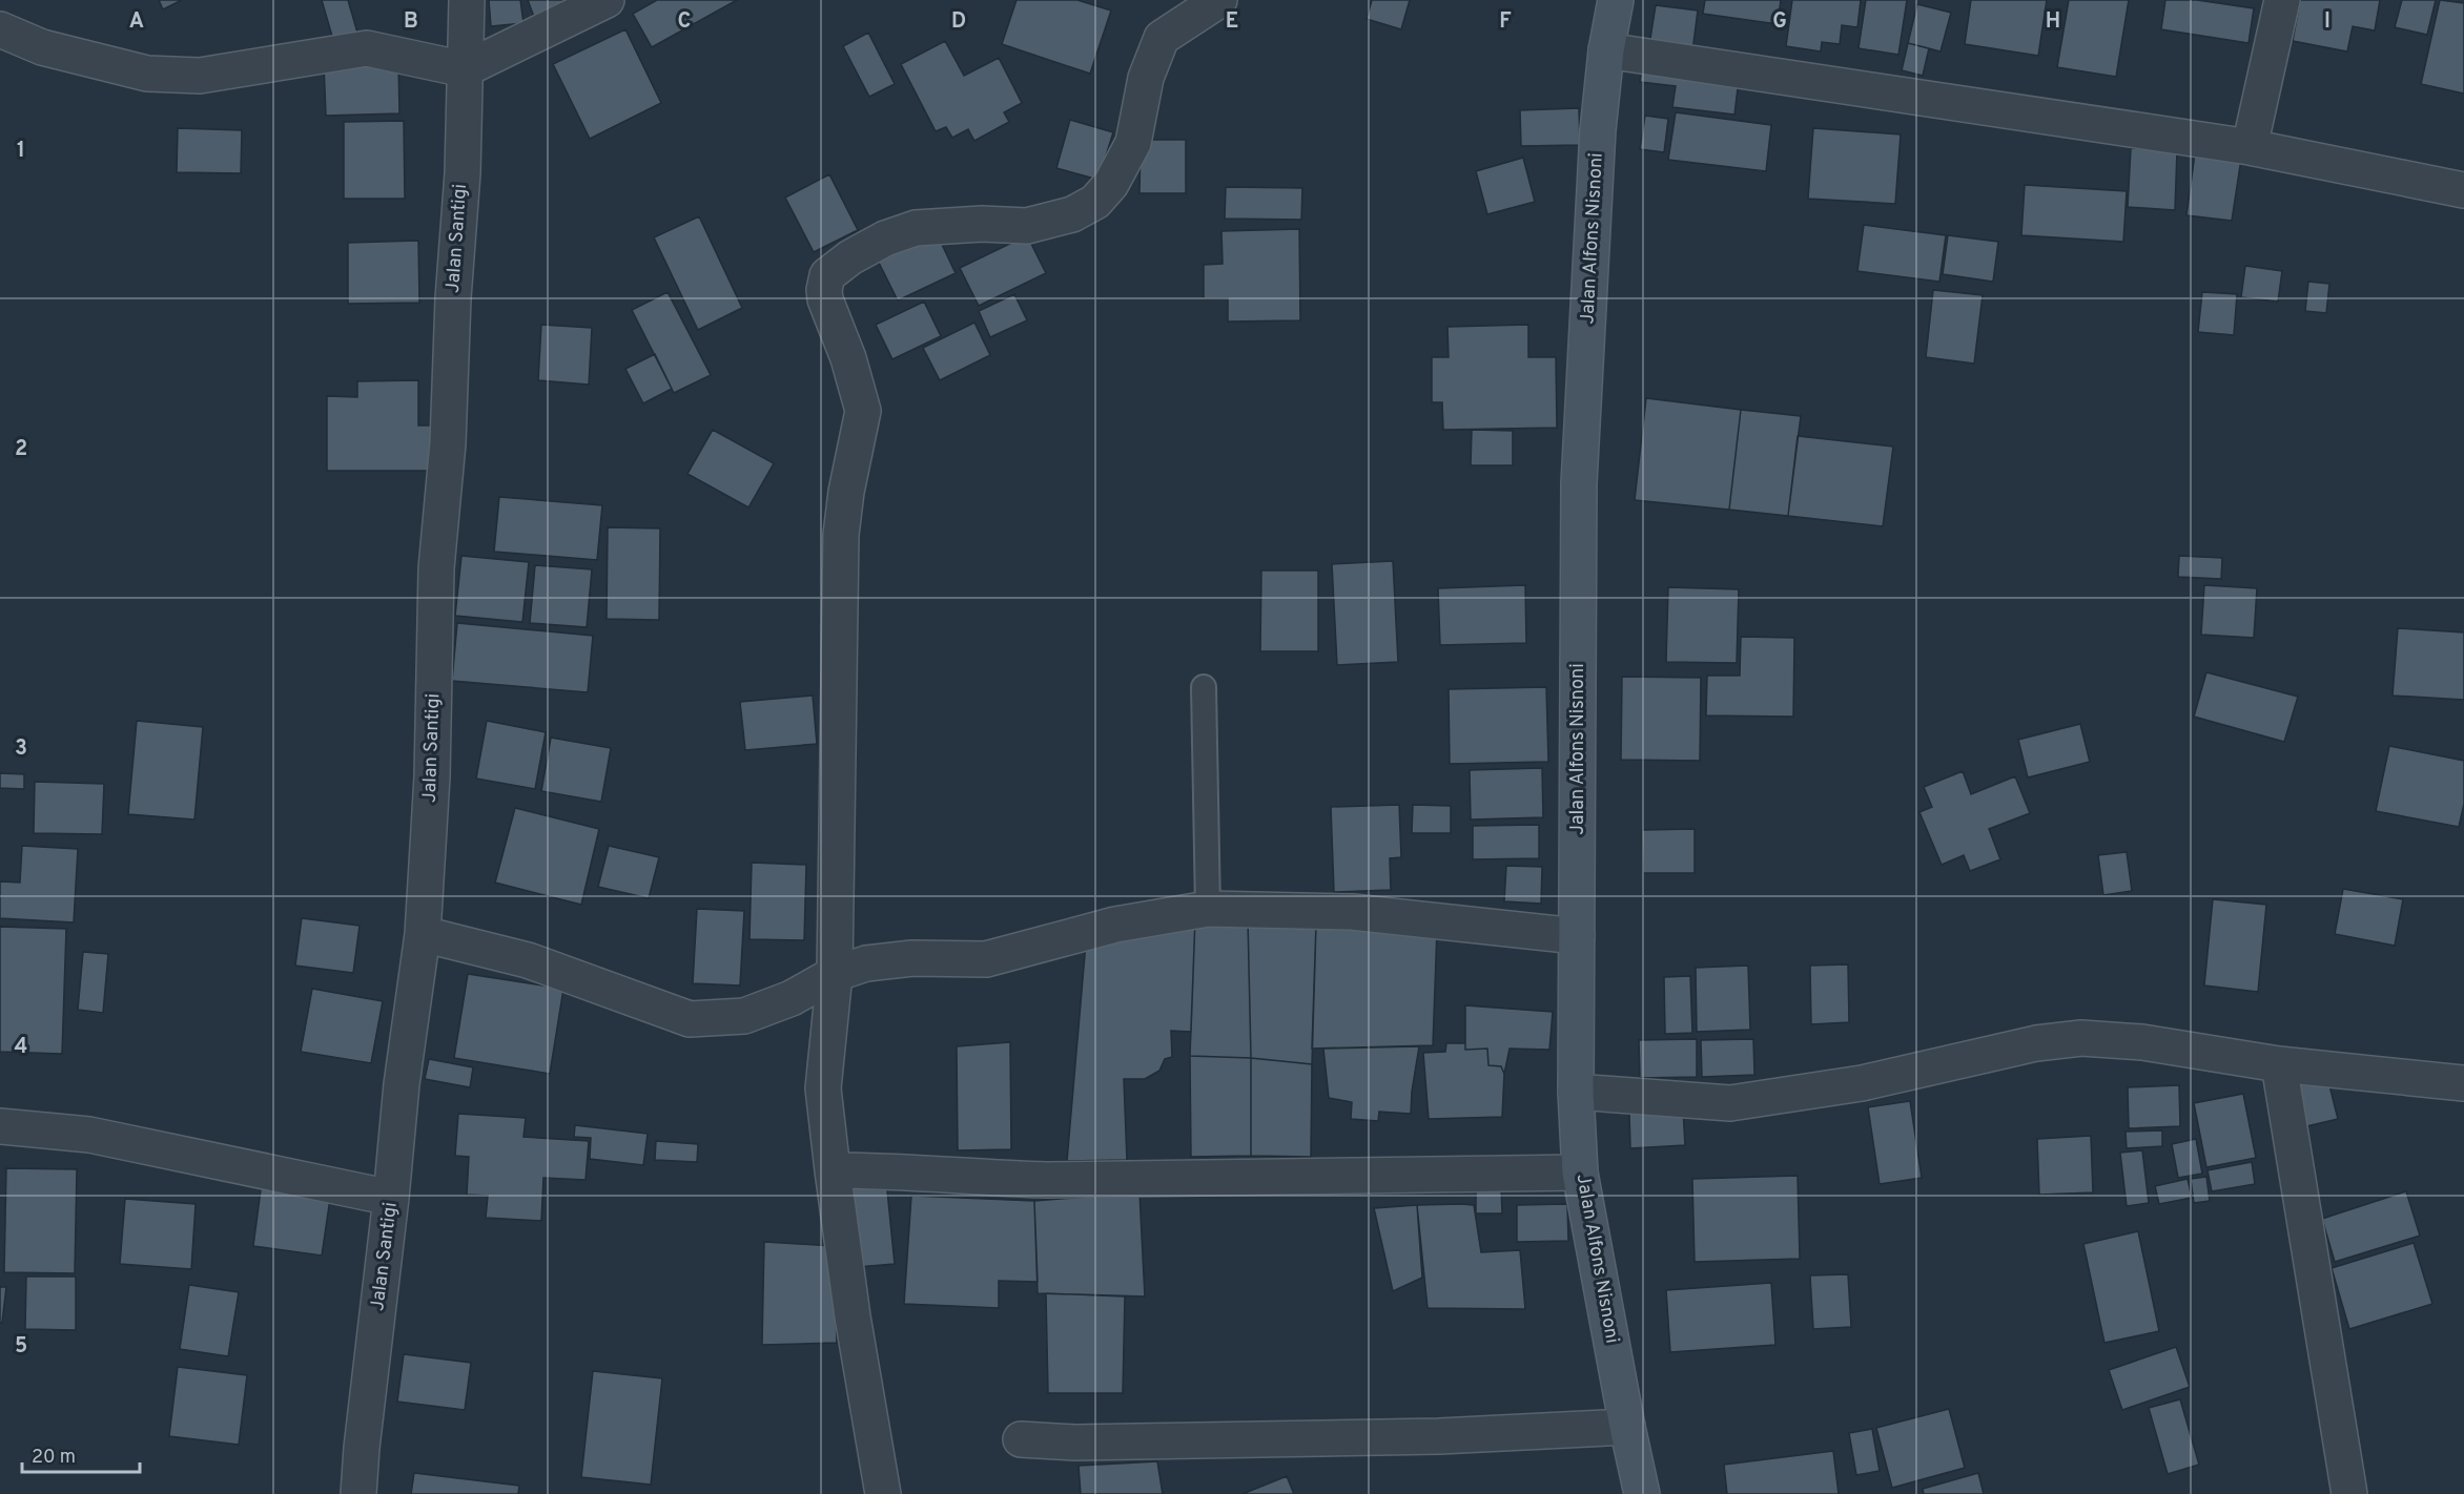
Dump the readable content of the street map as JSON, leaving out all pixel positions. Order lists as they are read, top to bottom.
{
  "streets": {
    "main road": ["Jalan Alfons Nisnoni"],
    "street": ["Jalan Santigi"]
  },
  "scale_bar": "20 m",
  "grid": {
    "columns": [
      "A",
      "B",
      "C",
      "D",
      "E",
      "F",
      "G",
      "H",
      "I"
    ],
    "rows": [
      "1",
      "2",
      "3",
      "4",
      "5"
    ]
  }
}
